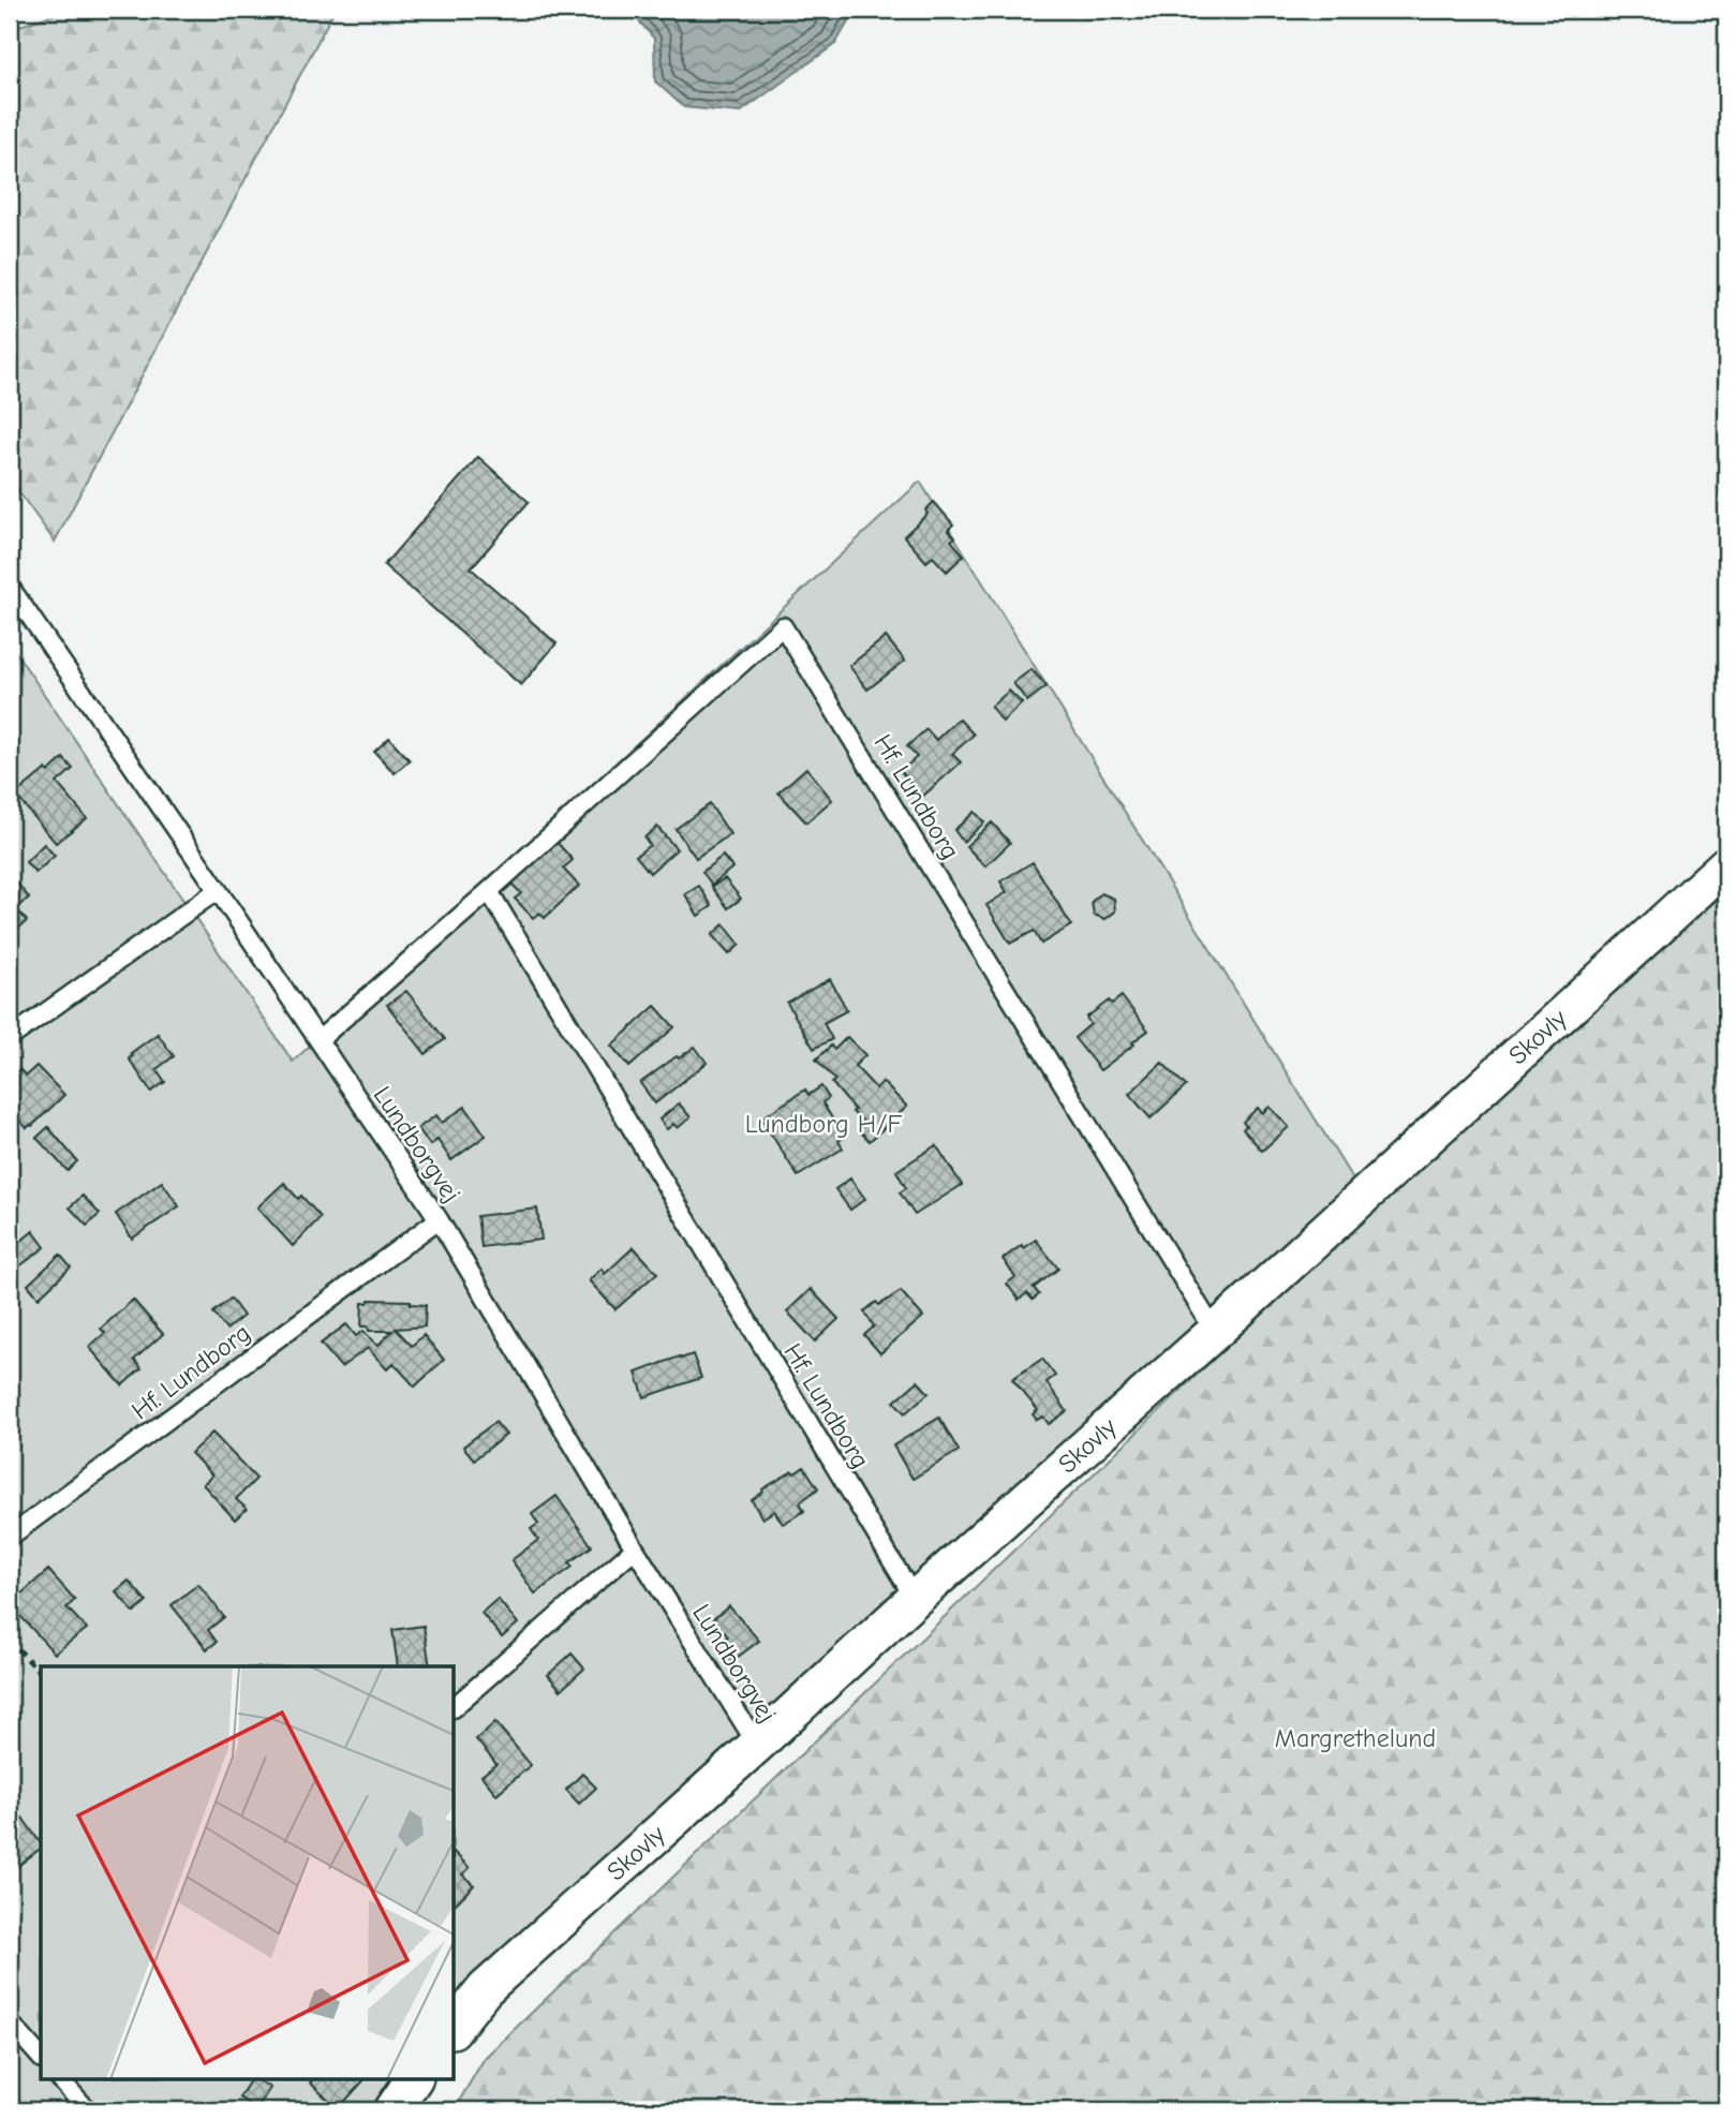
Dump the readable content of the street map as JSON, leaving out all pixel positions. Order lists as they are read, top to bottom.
{
  "streets": {
    "street": ["Skovly"],
    "lane": ["Hf. Lundborg", "Lundborgvej"]
  },
  "crossings": [
    ["Hf. Lundborg", "Skovly"],
    ["Hf. Lundborg", "Lundborgvej"],
    ["Skovly", "Lundborgvej"]
  ],
  "parks": ["Lundborg H/F", "Margrethelund"]
}
